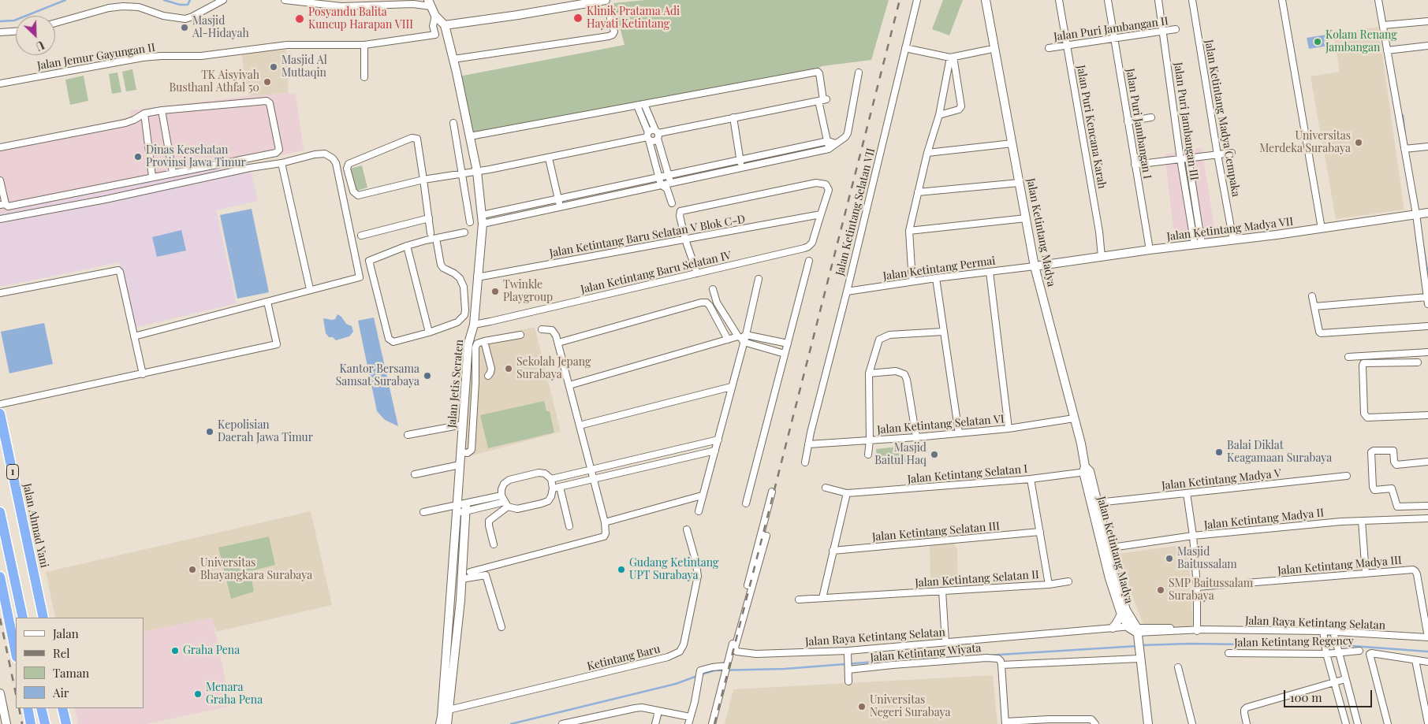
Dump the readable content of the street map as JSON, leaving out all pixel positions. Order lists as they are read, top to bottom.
{
  "streets": {
    "highway": ["1", "Jalan Ahmad Yani"],
    "street": [
      "Jalan Puri Jambangan II",
      "Jalan Jemur Gayungan II",
      "Jalan Ketintang Madya Cempaka",
      "Jalan Puri Jambangan III",
      "Jalan Puri Jambangan I",
      "Jalan Puri Kencana Karah",
      "Jalan Ketintang Selatan VII",
      "Jalan Ketintang Madya VII",
      "Jalan Ketintang Madya",
      "Jalan Ketintang Baru Selatan V Blok C-D",
      "Jalan Ketintang Permai",
      "Jalan Ketintang Baru Selatan IV",
      "Jalan Jetis Seraten",
      "Jalan Ketintang Selatan VI",
      "Jalan Ketintang Selatan I",
      "Jalan Ketintang Madya V",
      "Jalan Ketintang Madya II",
      "Jalan Ketintang Selatan III",
      "Jalan Ketintang Madya III",
      "Jalan Ketintang Selatan II",
      "Jalan Raya Ketintang Selatan",
      "Jalan Ketintang Regency",
      "Jalan Ketintang Wiyata",
      "Ketintang Baru"
    ]
  },
  "crossings": [
    ["Jalan Puri Jambangan II", "Jalan Puri Jambangan III"],
    ["Jalan Puri Jambangan II", "Jalan Puri Jambangan I"],
    ["Jalan Puri Jambangan II", "Jalan Puri Kencana Karah"],
    ["Jalan Ketintang Madya Cempaka", "Jalan Ketintang Madya VII"],
    ["Jalan Puri Jambangan III", "Jalan Ketintang Madya VII"],
    ["Jalan Puri Jambangan I", "Jalan Ketintang Madya VII"],
    ["Jalan Puri Kencana Karah", "Jalan Ketintang Madya VII"],
    ["Jalan Ketintang Selatan VII", "Jalan Ketintang Permai"],
    ["Jalan Ketintang Selatan VII", "Jalan Ketintang Selatan VI"],
    ["Jalan Ketintang Madya VII", "Jalan Ketintang Madya"],
    ["Jalan Ketintang Madya VII", "Jalan Ketintang Permai"],
    ["Jalan Ketintang Madya", "Jalan Ketintang Permai"],
    ["Jalan Ketintang Madya", "Jalan Ketintang Selatan VI"],
    ["Jalan Ketintang Madya", "Jalan Ketintang Selatan I"],
    ["Jalan Ketintang Madya", "Jalan Ketintang Madya V"],
    ["Jalan Ketintang Madya", "Jalan Ketintang Madya II"],
    ["Jalan Ketintang Madya", "Jalan Raya Ketintang Selatan"],
    ["Jalan Ketintang Madya", "Jalan Ketintang Wiyata"],
    ["Jalan Ketintang Baru Selatan V Blok C-D", "Jalan Ketintang Baru Selatan IV"],
    ["Jalan Ketintang Baru Selatan V Blok C-D", "Jalan Jetis Seraten"],
    ["Jalan Ketintang Baru Selatan IV", "Jalan Jetis Seraten"],
    ["Jalan Ketintang Selatan I", "Jalan Ketintang Selatan II"],
    ["Jalan Ketintang Selatan III", "Jalan Ketintang Selatan II"],
    ["Jalan Ketintang Madya III", "Jalan Raya Ketintang Selatan"]
  ],
  "places": [
    "Klinik Pratama Adi Hayati Ketintang",
    "Posyandu Balita Kuncup Harapan VIII",
    "Masjid Al-Hidayah",
    "Kolam Renang Jambangan",
    "Masjid Al Muttaqin",
    "TK Aisyiyah Busthanl Athfal 50",
    "Universitas Merdeka Surabaya",
    "Dinas Kesehatan Provinsi Jawa Timur",
    "Twinkle Playgroup",
    "Sekolah Jepang Surabaya",
    "Kantor Bersama Samsat Surabaya",
    "Kepolisian Daerah Jawa Timur",
    "Balai Diklat Keagamaan Surabaya",
    "Masjid Baitul Haq",
    "Masjid Baitussalam",
    "Universitas Bhayangkara Surabaya",
    "Gudang Ketintang UPT Surabaya",
    "SMP Baitussalam Surabaya",
    "Graha Pena",
    "Menara Graha Pena",
    "Universitas Negeri Surabaya"
  ],
  "legend": [
    "Jalan",
    "Rel",
    "Taman",
    "Air"
  ],
  "scale_bar": "100 m",
  "north": "bottom right"
}
